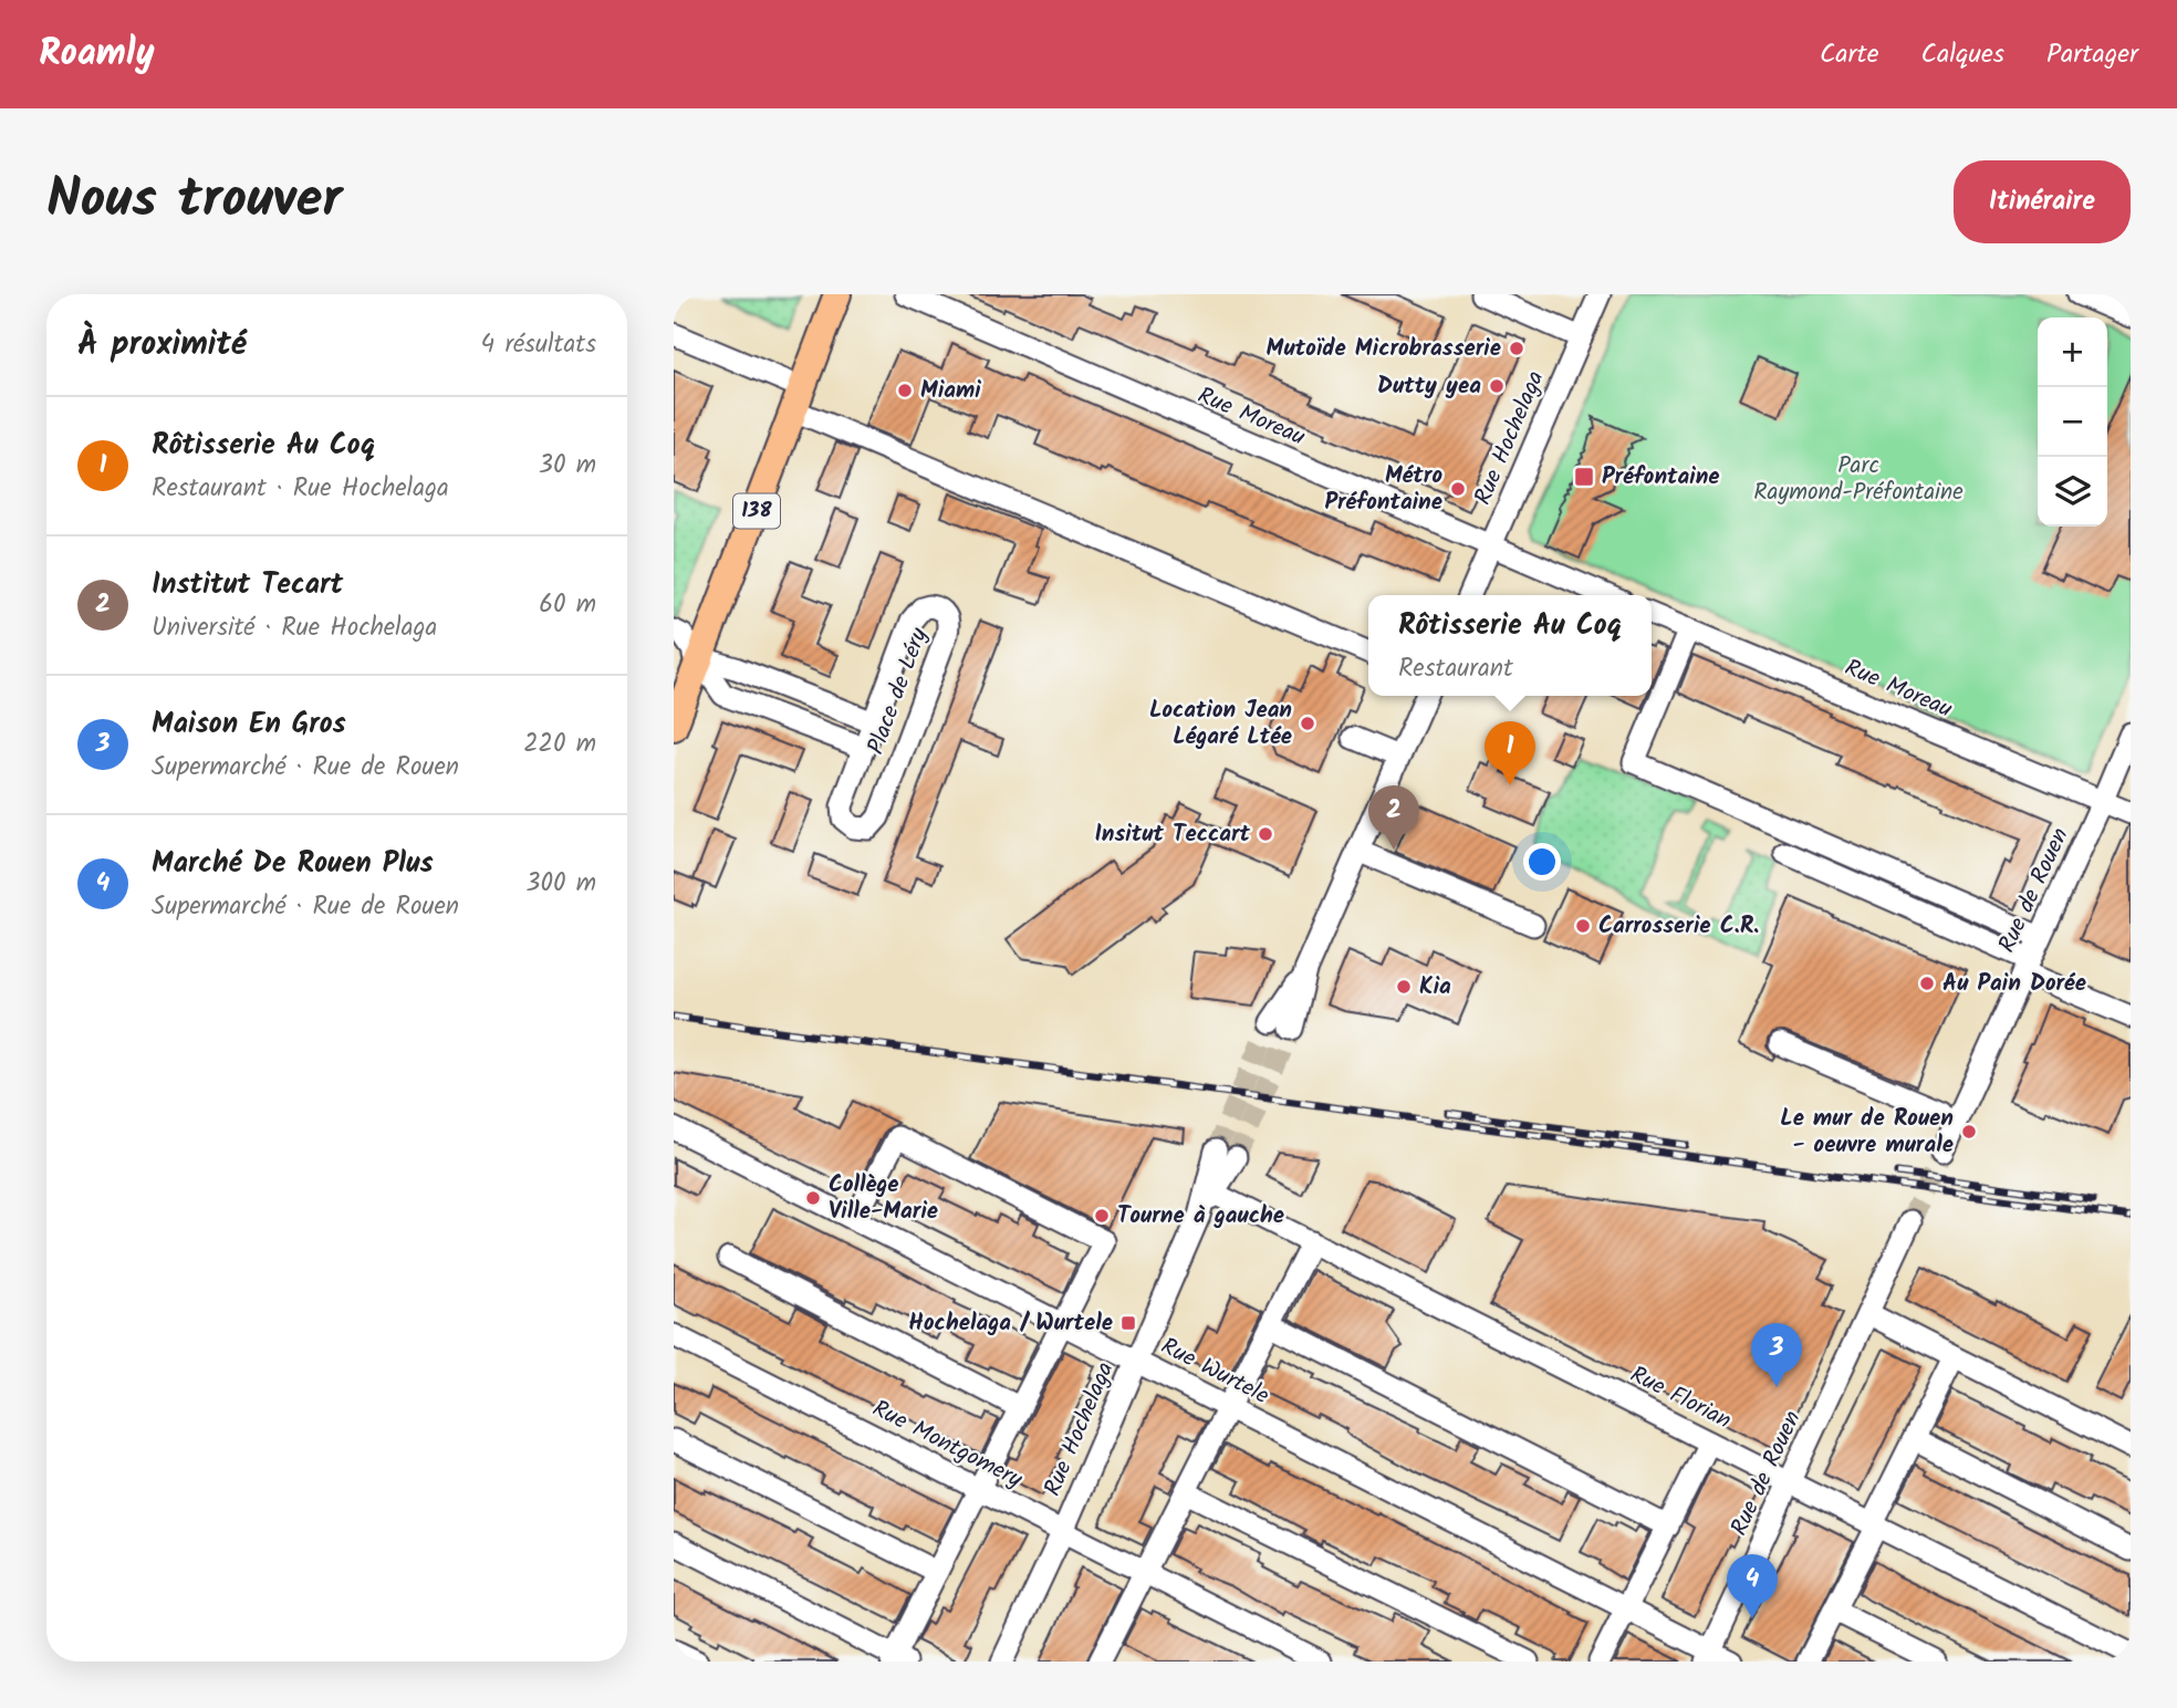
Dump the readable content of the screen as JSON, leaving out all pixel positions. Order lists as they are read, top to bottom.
{
  "streets": {
    "main road": ["138"],
    "street": [
      "Rue Moreau",
      "Rue Hochelaga",
      "Place de Léry",
      "Rue de Rouen",
      "Rue Wurtele",
      "Rue Florian",
      "Rue Montgomery"
    ]
  },
  "crossings": [
    ["Rue Moreau", "Rue Hochelaga"],
    ["Rue Moreau", "Rue de Rouen"],
    ["Rue Hochelaga", "Rue Wurtele"],
    ["Rue Hochelaga", "Rue Florian"],
    ["Rue Hochelaga", "Rue Montgomery"],
    ["138", "Place de Léry"],
    ["Rue de Rouen", "Rue Wurtele"],
    ["Rue de Rouen", "Rue Florian"]
  ],
  "parks": ["Parc Raymond-Préfontaine"],
  "places": {
    "other": [
      "Mutoïde Microbrasserie",
      "Dutty yea",
      "Miami",
      "Métro Préfontaine",
      "Location Jean Légaré Ltée",
      "Insitut Teccart",
      "Carrosserie C.R.",
      "Au Pain Dorée",
      "Kia",
      "Le mur de Rouen - oeuvre murale",
      "Collège Ville-Marie",
      "Tourne à gauche"
    ],
    "transit": ["Préfontaine", "Hochelaga / Wurtele"]
  },
  "page": {
    "header": "Roamly",
    "nav": ["Carte", "Calques", "Partager"],
    "title": "Nous trouver",
    "buttons": "Itinéraire",
    "heading": ["À proximité", "4 résultats"],
    "map_buttons": ["+", "−"],
    "list": [
      {
        "mark": "1",
        "name": "Rôtisserie Au Coq",
        "note": "Restaurant · Rue Hochelaga",
        "value": "30 m"
      },
      {
        "mark": "2",
        "name": "Institut Tecart",
        "note": "Université · Rue Hochelaga",
        "value": "60 m"
      },
      {
        "mark": "3",
        "name": "Maison En Gros",
        "note": "Supermarché · Rue de Rouen",
        "value": "220 m"
      },
      {
        "mark": "4",
        "name": "Marché De Rouen Plus",
        "note": "Supermarché · Rue de Rouen",
        "value": "300 m"
      }
    ],
    "popup": ["Rôtisserie Au Coq", "Restaurant"],
    "pins": [
      "1",
      "2",
      "3",
      "4"
    ]
  }
}
